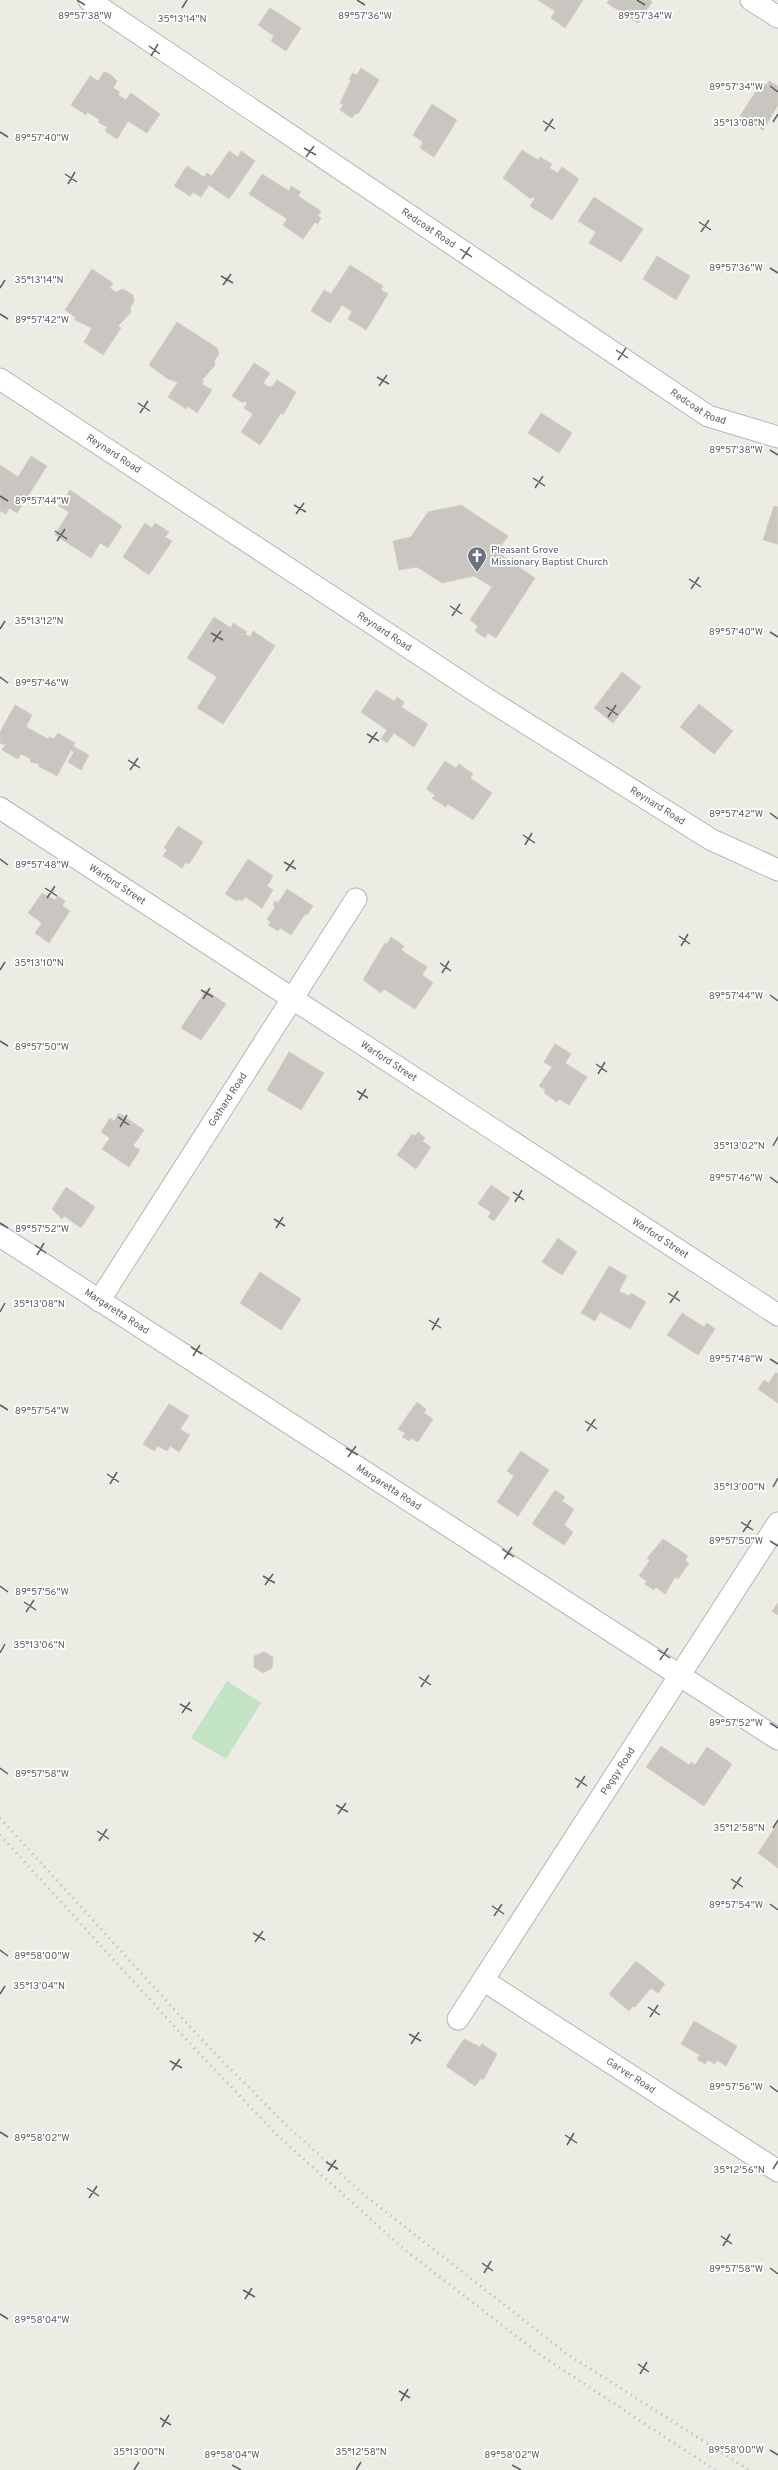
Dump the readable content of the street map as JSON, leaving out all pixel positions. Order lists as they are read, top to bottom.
{
  "streets": {
    "street": [
      "Redcoat Road",
      "Reynard Road",
      "Warford Street",
      "Gothard Road",
      "Margaretta Road",
      "Peggy Road",
      "Garver Road"
    ]
  },
  "crossings": [
    ["Warford Street", "Gothard Road"],
    ["Gothard Road", "Margaretta Road"],
    ["Margaretta Road", "Peggy Road"],
    ["Peggy Road", "Garver Road"]
  ],
  "places": {
    "church": ["Pleasant Grove Missionary Baptist Church"]
  },
  "coordinates": [
    "89°57'38\"W",
    "89°57'36\"W",
    "89°57'34\"W",
    "35°13'14\"N",
    "35°13'08\"N",
    "89°57'40\"W",
    "89°57'42\"W",
    "89°57'44\"W",
    "35°13'12\"N",
    "89°57'46\"W",
    "89°57'48\"W",
    "35°13'10\"N",
    "89°57'50\"W",
    "35°13'02\"N",
    "89°57'52\"W",
    "89°57'54\"W",
    "35°13'00\"N",
    "89°57'56\"W",
    "35°13'06\"N",
    "89°57'58\"W",
    "35°12'58\"N",
    "89°58'00\"W",
    "35°13'04\"N",
    "89°58'02\"W",
    "35°12'56\"N",
    "89°58'04\"W"
  ]
}
